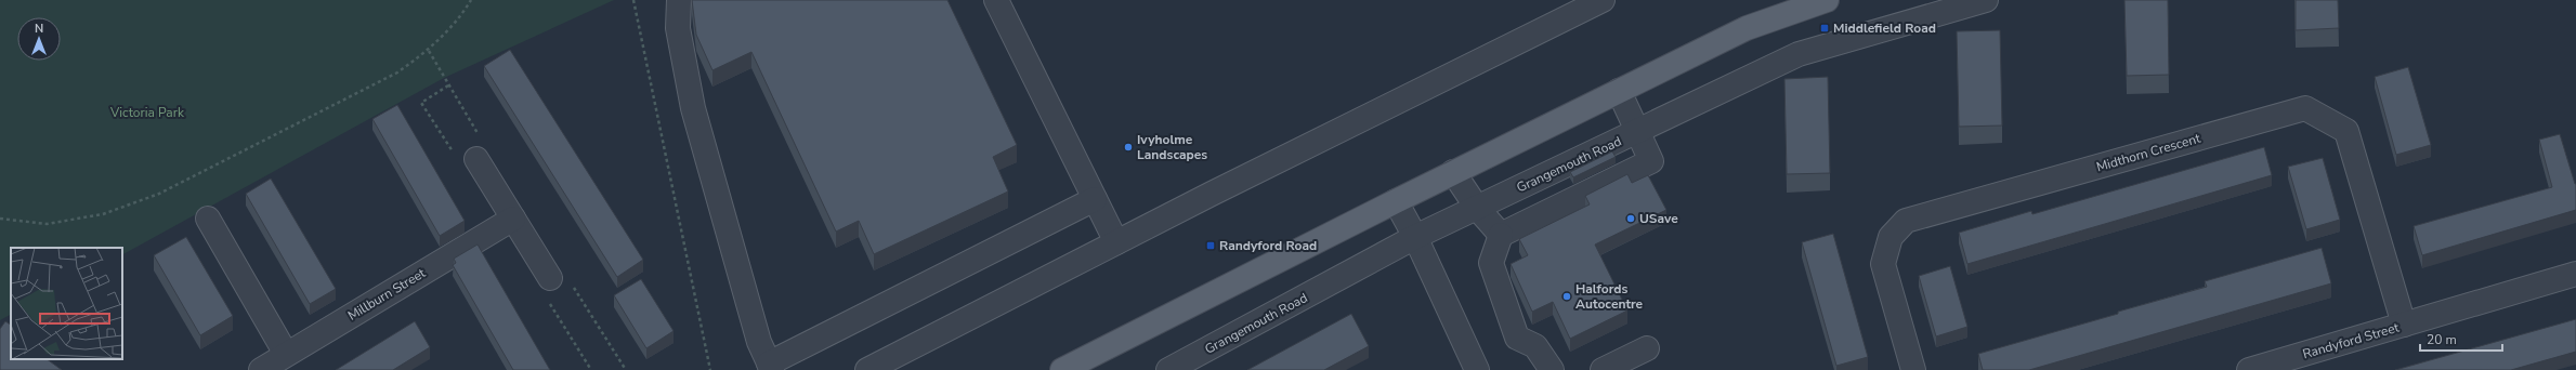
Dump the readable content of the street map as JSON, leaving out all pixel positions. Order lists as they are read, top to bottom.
{
  "streets": {
    "street": [
      "Midthorn Crescent",
      "Grangemouth Road",
      "Millburn Street",
      "Randyford Street"
    ]
  },
  "crossings": [
    ["Midthorn Crescent", "Randyford Street"]
  ],
  "parks": ["Victoria Park"],
  "places": {
    "transit": ["Middlefield Road", "Randyford Road"],
    "other": ["Ivyholme Landscapes", "USave", "Halfords Autocentre"]
  },
  "scale_bar": "20 m",
  "north": "top"
}
